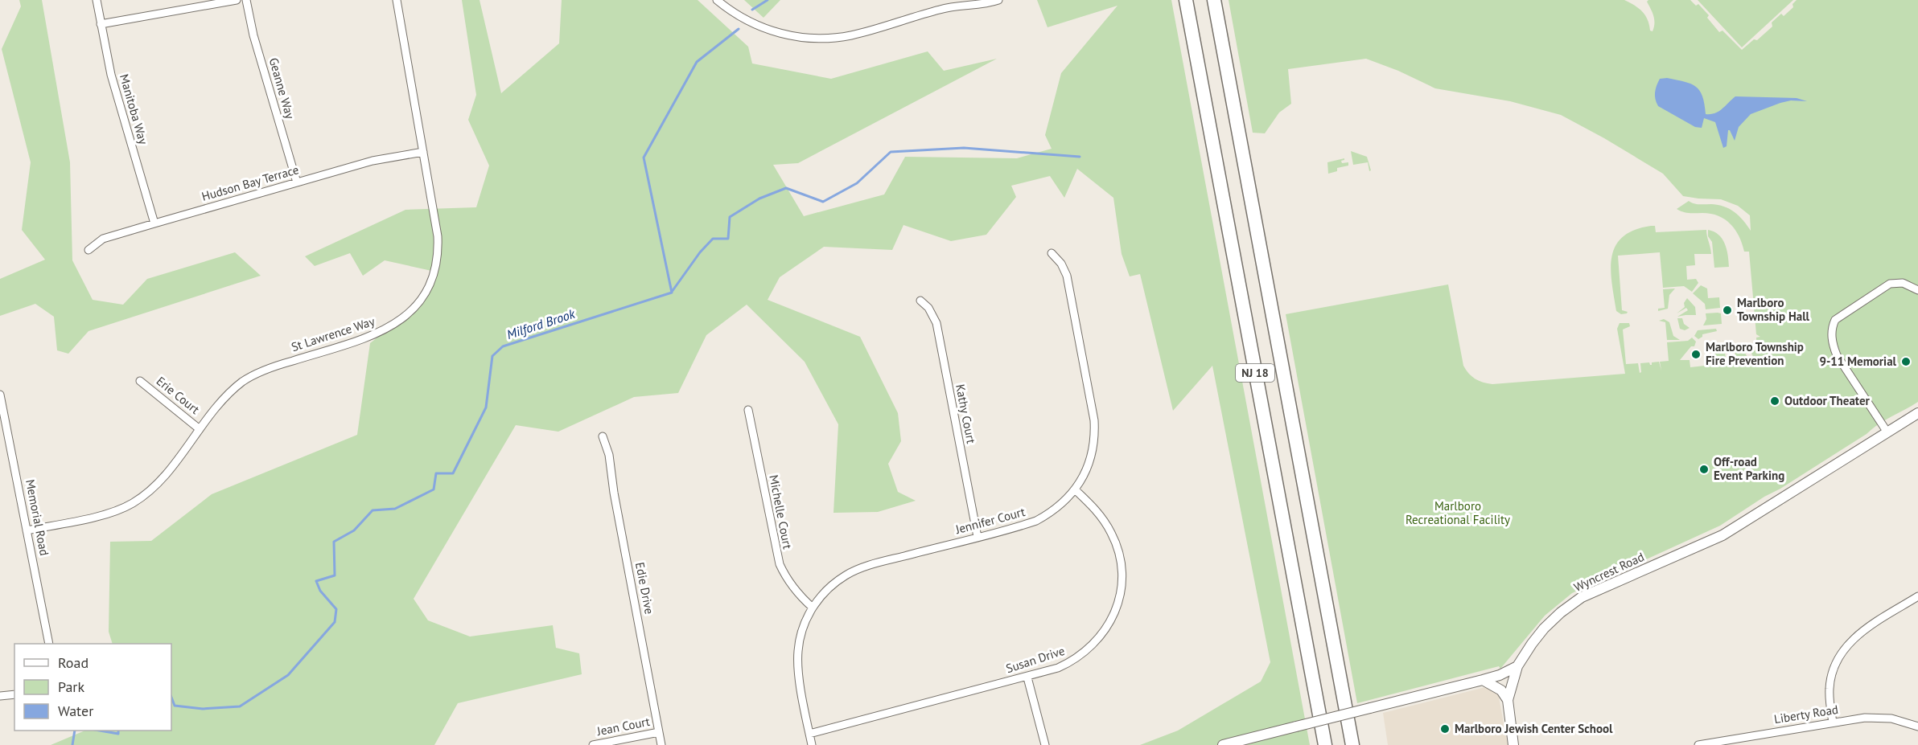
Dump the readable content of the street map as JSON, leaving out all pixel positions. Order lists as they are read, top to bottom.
{
  "streets": {
    "highway": ["NJ 18"],
    "street": [
      "Geanne Way",
      "Manitoba Way",
      "Hudson Bay Terrace",
      "St Lawrence Way",
      "Erie Court",
      "Kathy Court",
      "Michelle Court",
      "Memorial Road",
      "Jennifer Court",
      "Wyncrest Road",
      "Edie Drive",
      "Susan Drive",
      "Liberty Road",
      "Jean Court"
    ]
  },
  "crossings": [
    ["Geanne Way", "Hudson Bay Terrace"],
    ["Manitoba Way", "Hudson Bay Terrace"],
    ["Hudson Bay Terrace", "St Lawrence Way"],
    ["St Lawrence Way", "Erie Court"],
    ["St Lawrence Way", "Memorial Road"],
    ["Kathy Court", "Jennifer Court"],
    ["Michelle Court", "Jennifer Court"],
    ["Jennifer Court", "Susan Drive"],
    ["Edie Drive", "Jean Court"]
  ],
  "water": ["Milford Brook"],
  "parks": ["Marlboro Recreational Facility"],
  "places": [
    "Marlboro Township Hall",
    "Marlboro Township Fire Prevention",
    "9-11 Memorial",
    "Outdoor Theater",
    "Off-road Event Parking",
    "Marlboro Jewish Center School"
  ],
  "legend": ["Road", "Park", "Water"]
}
